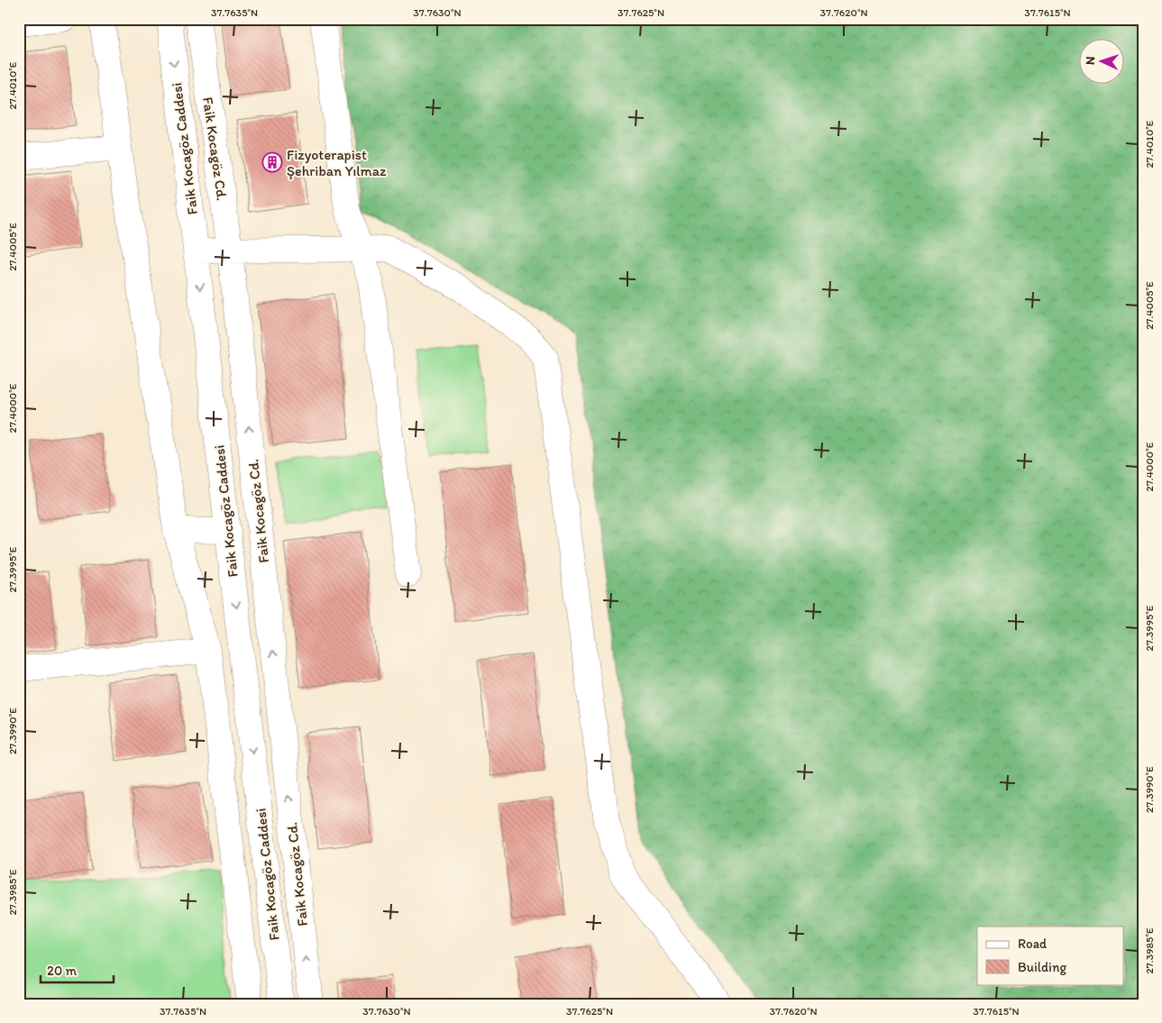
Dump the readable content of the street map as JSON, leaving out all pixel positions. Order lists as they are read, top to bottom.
{
  "streets": {
    "street": ["Faik Kocagöz Caddesi", "Faik Kocagöz Cd."]
  },
  "places": {
    "building": ["Fizyoterapist Şehriban Yılmaz"]
  },
  "legend": ["Road", "Building"],
  "scale_bar": "20 m",
  "north": "left",
  "coordinates": [
    "37.7635°N",
    "37.7630°N",
    "37.7625°N",
    "37.7620°N",
    "37.7615°N",
    "27.4010°E",
    "27.4005°E",
    "27.4000°E",
    "27.3995°E",
    "27.3990°E",
    "27.3985°E"
  ]
}
